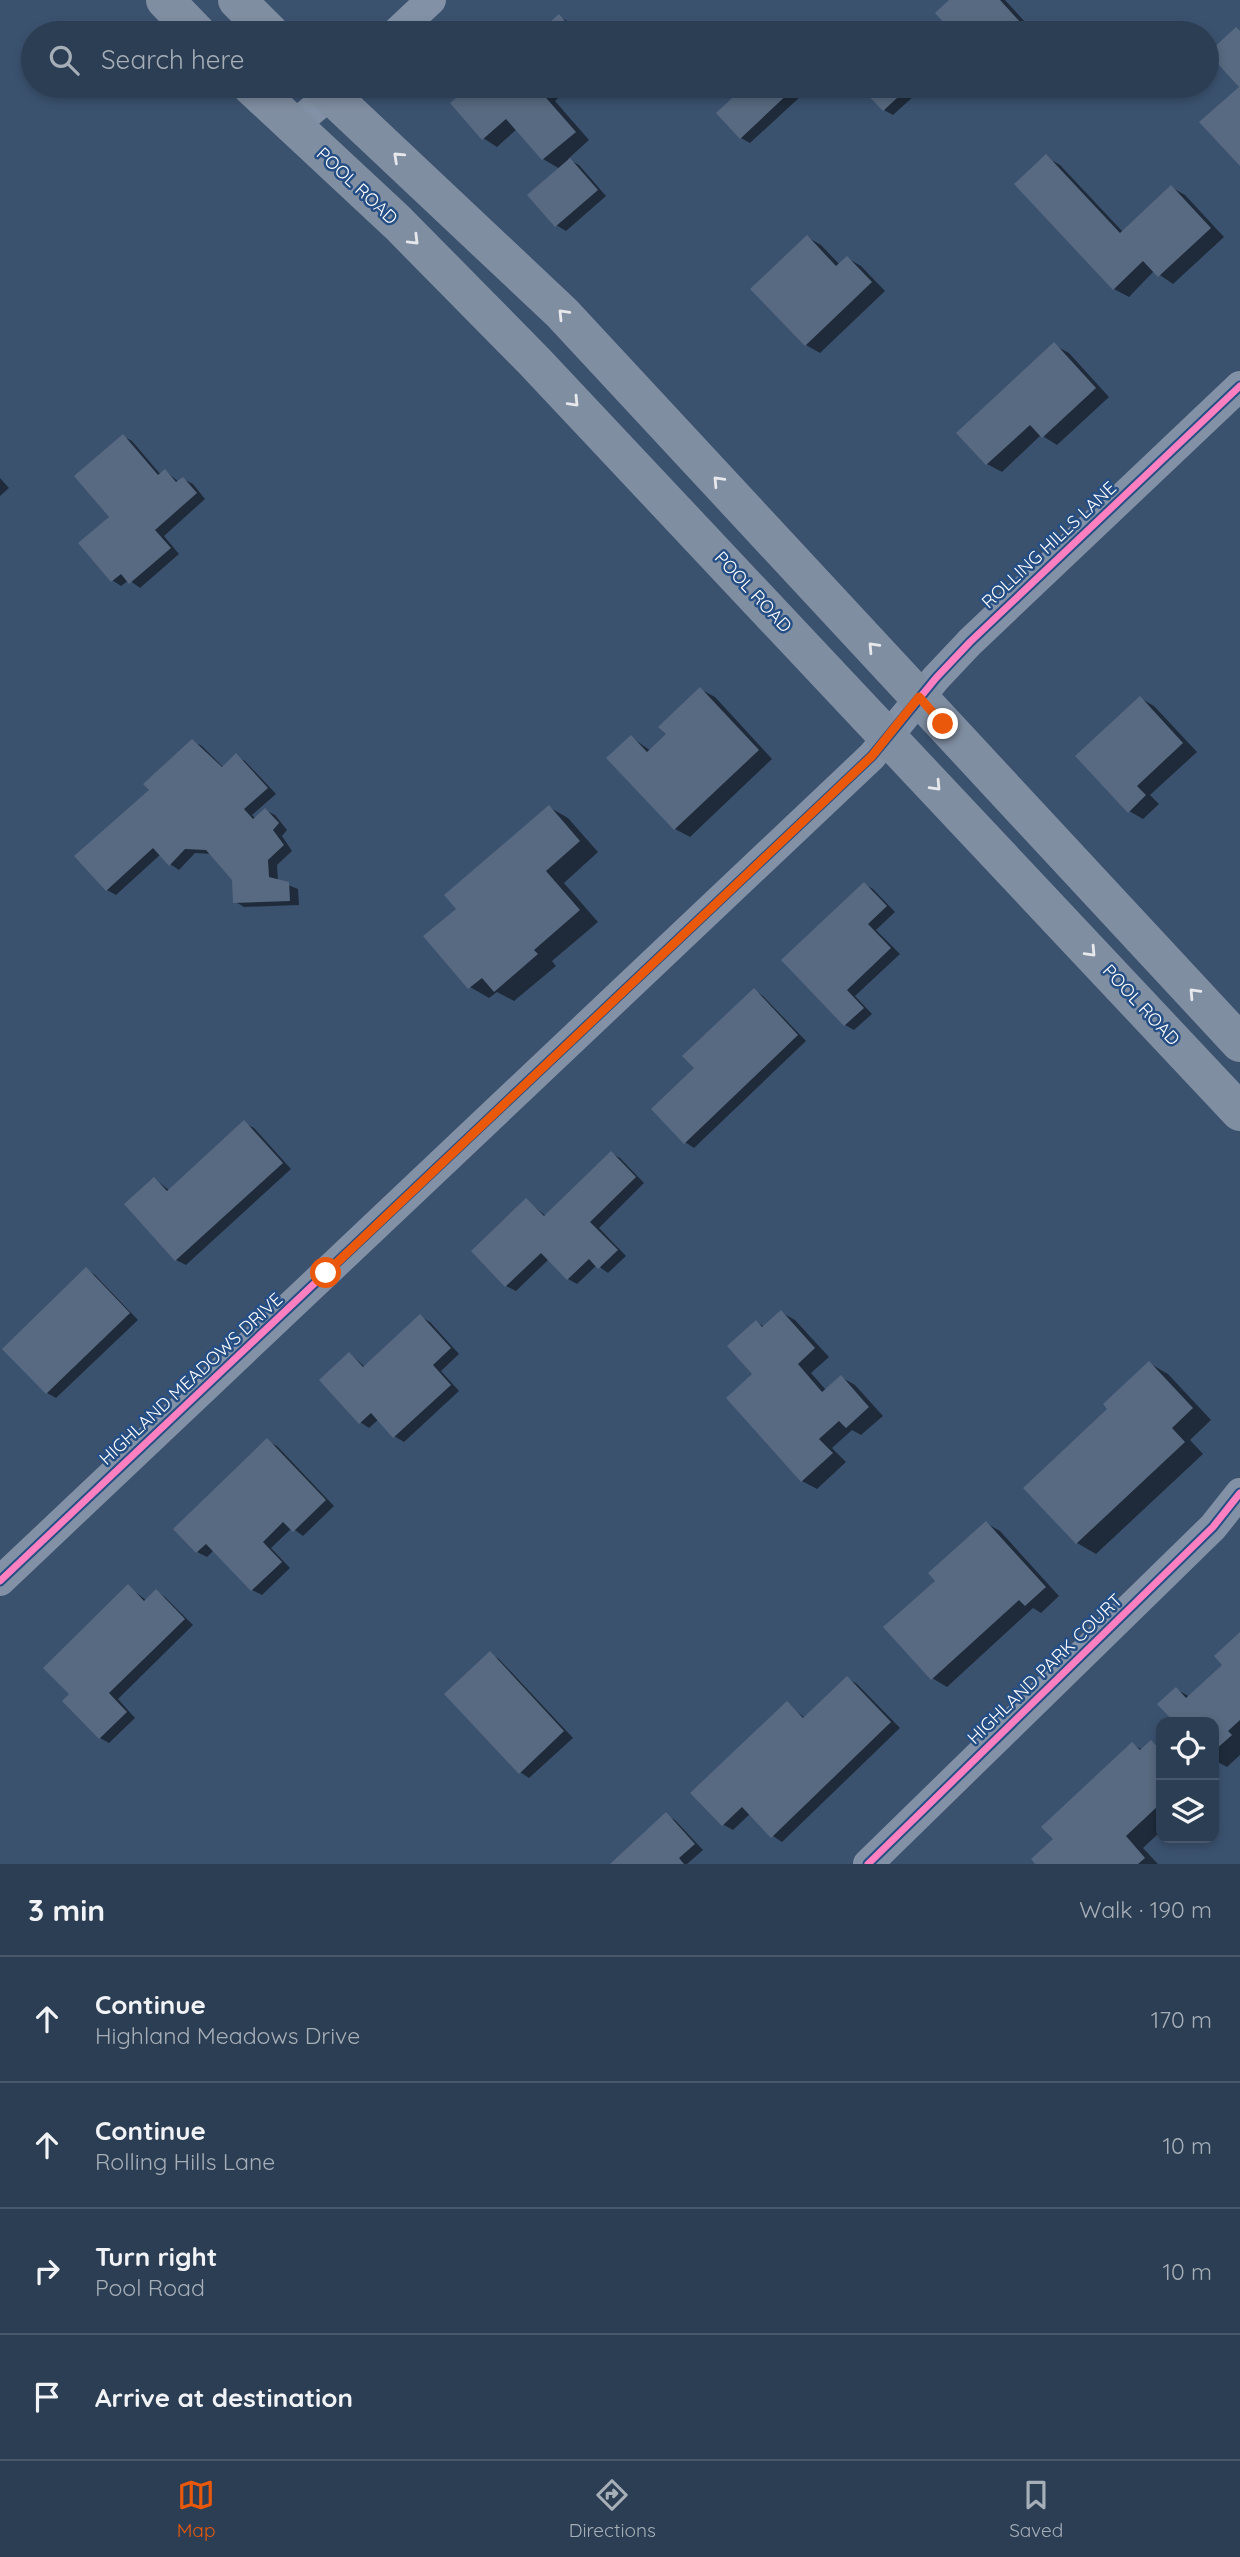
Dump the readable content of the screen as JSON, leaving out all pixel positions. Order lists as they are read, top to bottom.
{
  "streets": {
    "main road": ["POOL ROAD"],
    "street": ["ROLLING HILLS LANE", "HIGHLAND MEADOWS DRIVE", "HIGHLAND PARK COURT"]
  },
  "crossings": [
    ["POOL ROAD", "ROLLING HILLS LANE"],
    ["POOL ROAD", "HIGHLAND MEADOWS DRIVE"],
    ["ROLLING HILLS LANE", "HIGHLAND MEADOWS DRIVE"]
  ],
  "page": {
    "search": "Search here",
    "heading": ["3 min", "Walk · 190 m"],
    "list": [
      ["Continue", "Highland Meadows Drive", "170 m"],
      ["Continue", "Rolling Hills Lane", "10 m"],
      ["Turn right", "Pool Road", "10 m"],
      "Arrive at destination"
    ],
    "nav": ["Map", "Directions", "Saved"]
  }
}
